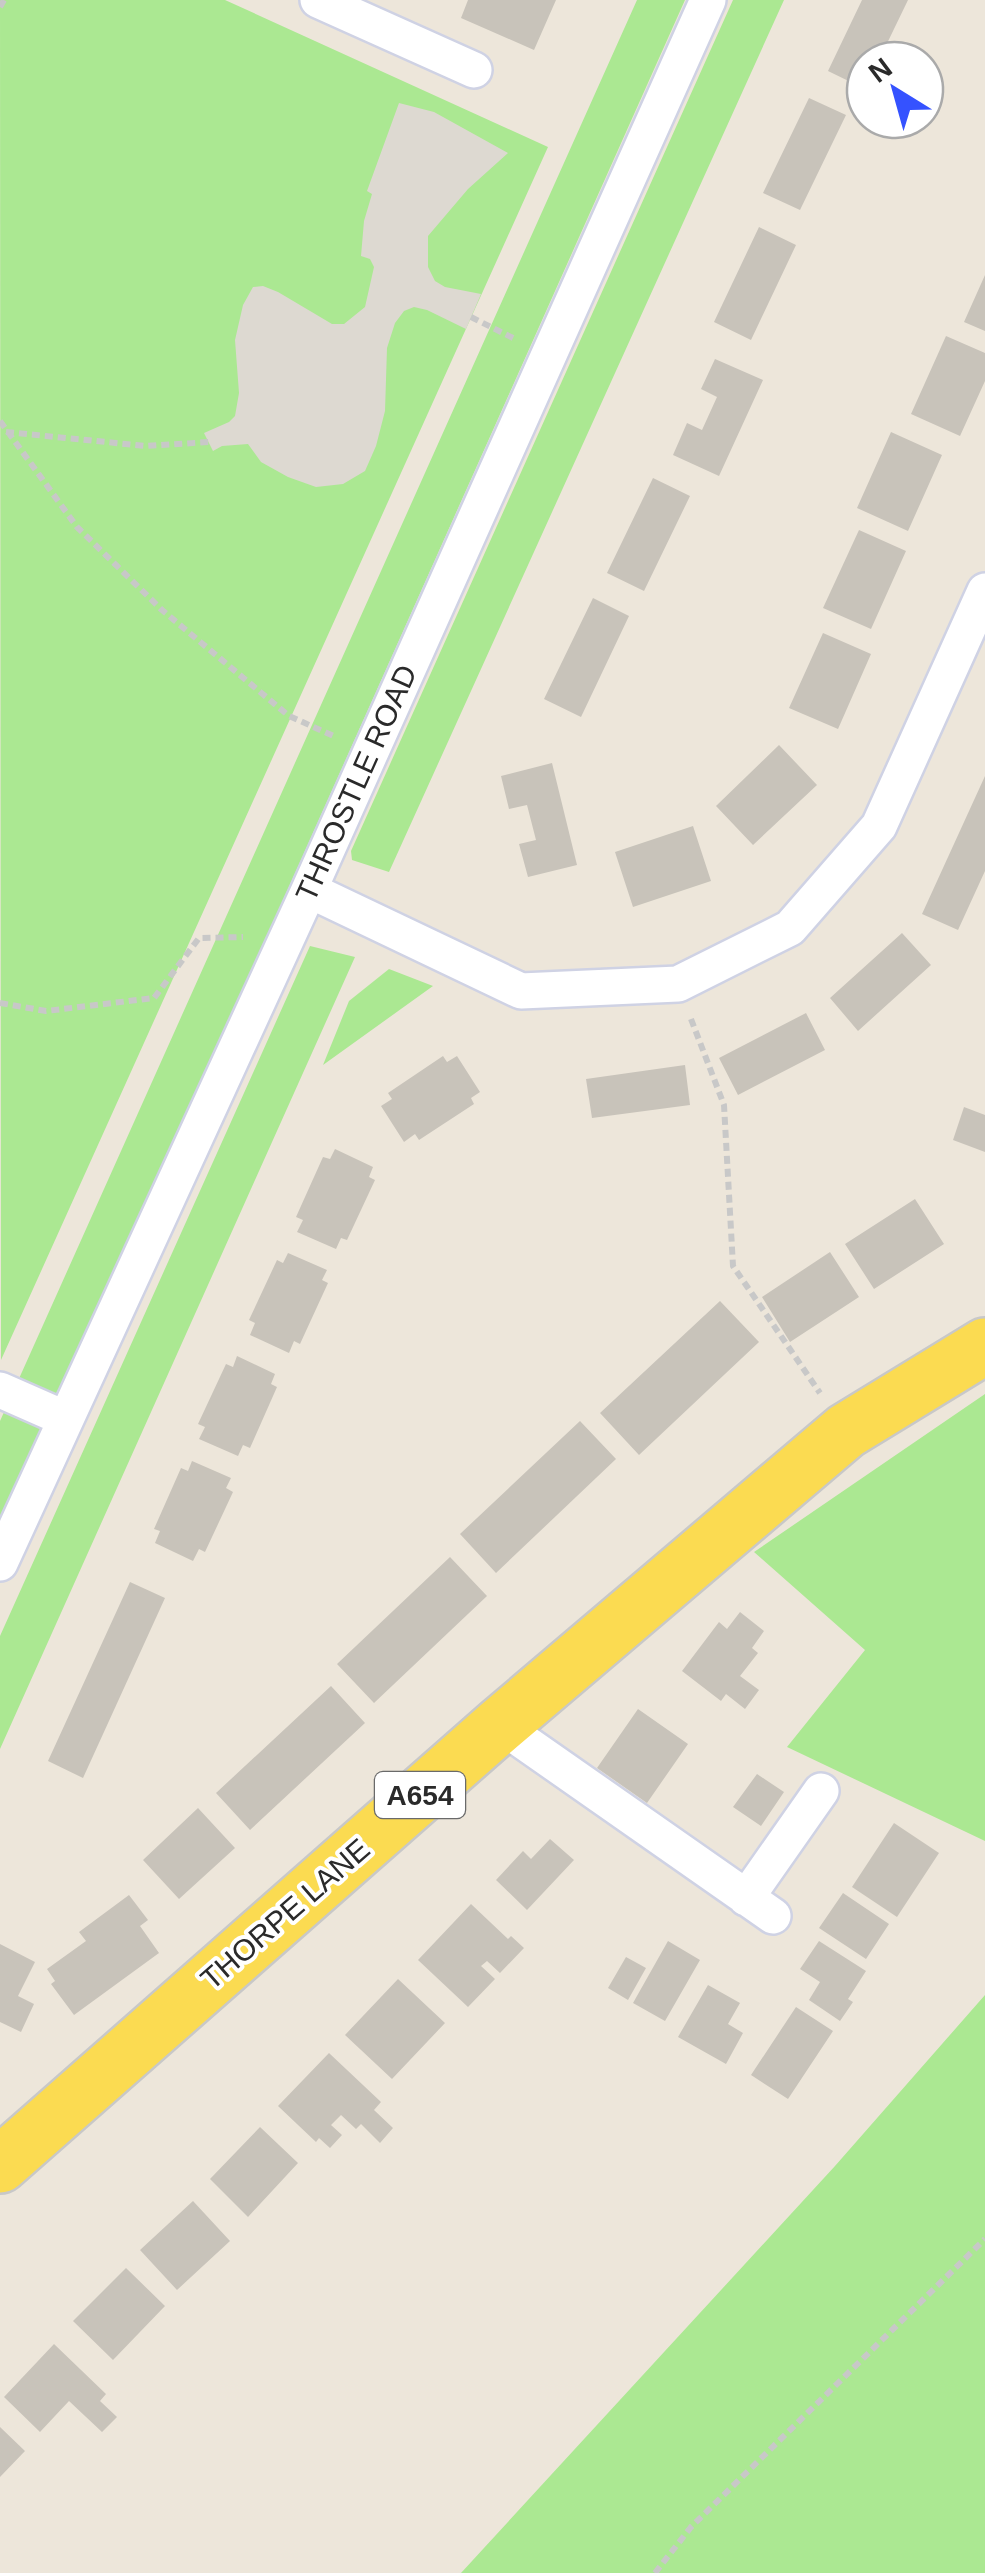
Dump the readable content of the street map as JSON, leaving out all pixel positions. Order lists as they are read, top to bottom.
{
  "streets": {
    "main road": ["A654", "THORPE LANE"],
    "street": ["THROSTLE ROAD"]
  },
  "crossings": [
    ["A654", "THORPE LANE"]
  ],
  "north": "top left"
}
